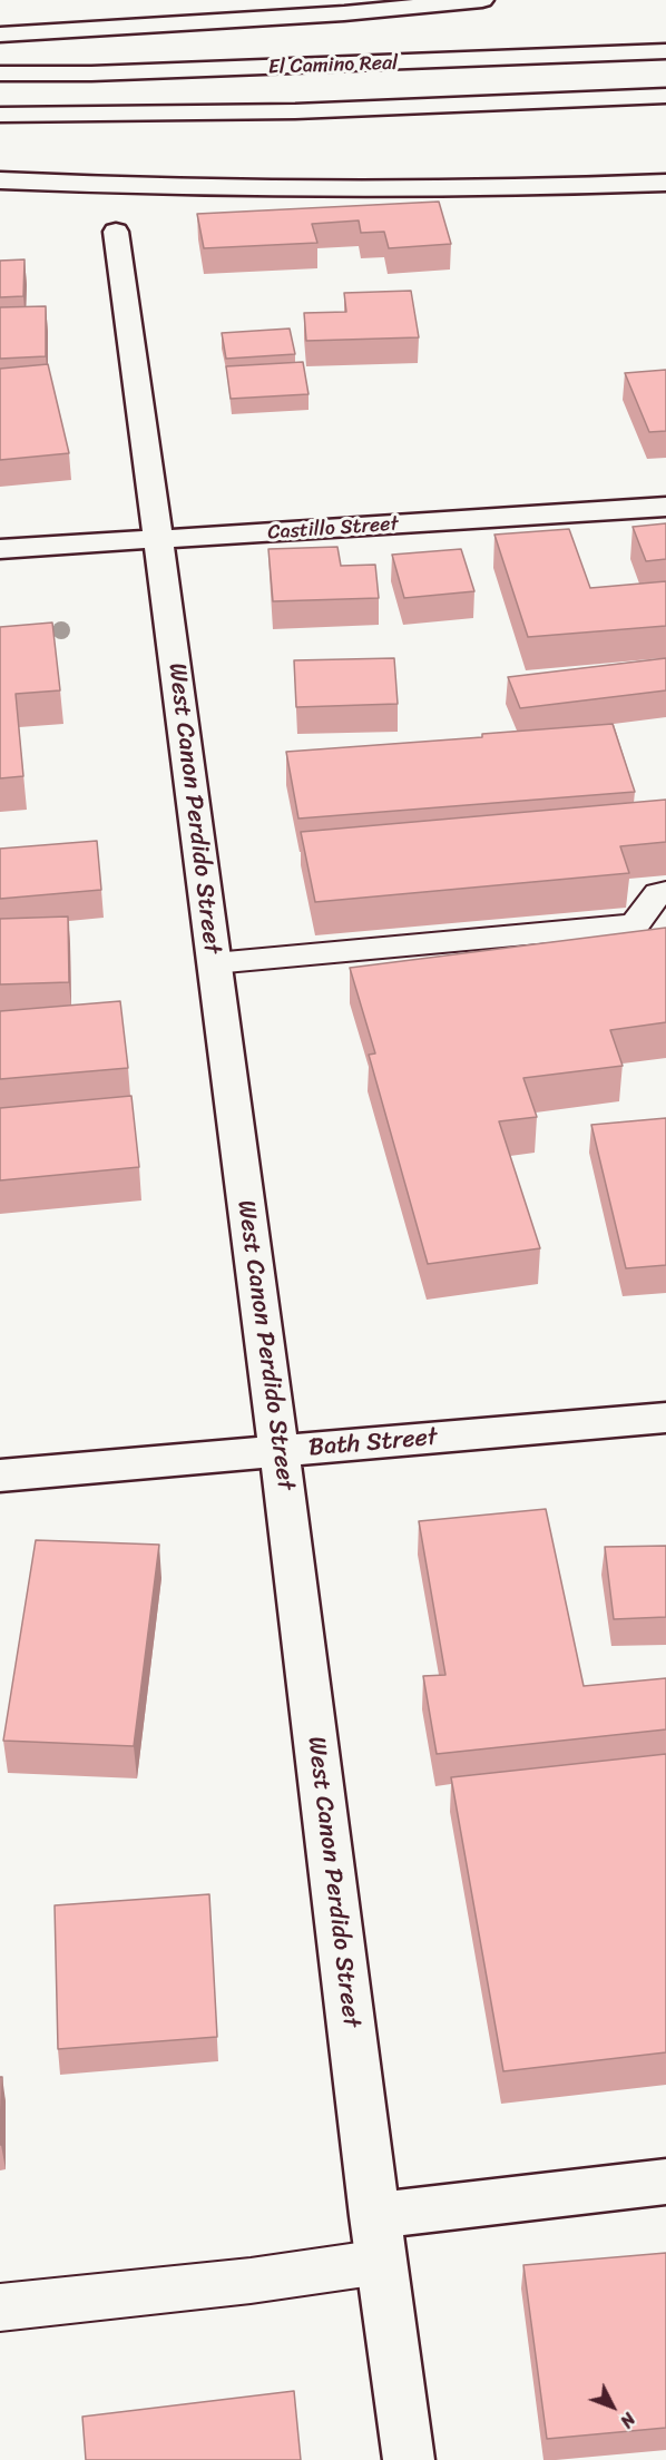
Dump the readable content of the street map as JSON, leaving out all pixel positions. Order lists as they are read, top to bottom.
{
  "streets": {
    "main road": [
      "El Camino Real",
      "Castillo Street",
      "West Canon Perdido Street",
      "Bath Street"
    ]
  },
  "crossings": [
    ["Castillo Street", "West Canon Perdido Street"],
    ["West Canon Perdido Street", "Bath Street"]
  ],
  "north": "bottom right"
}
